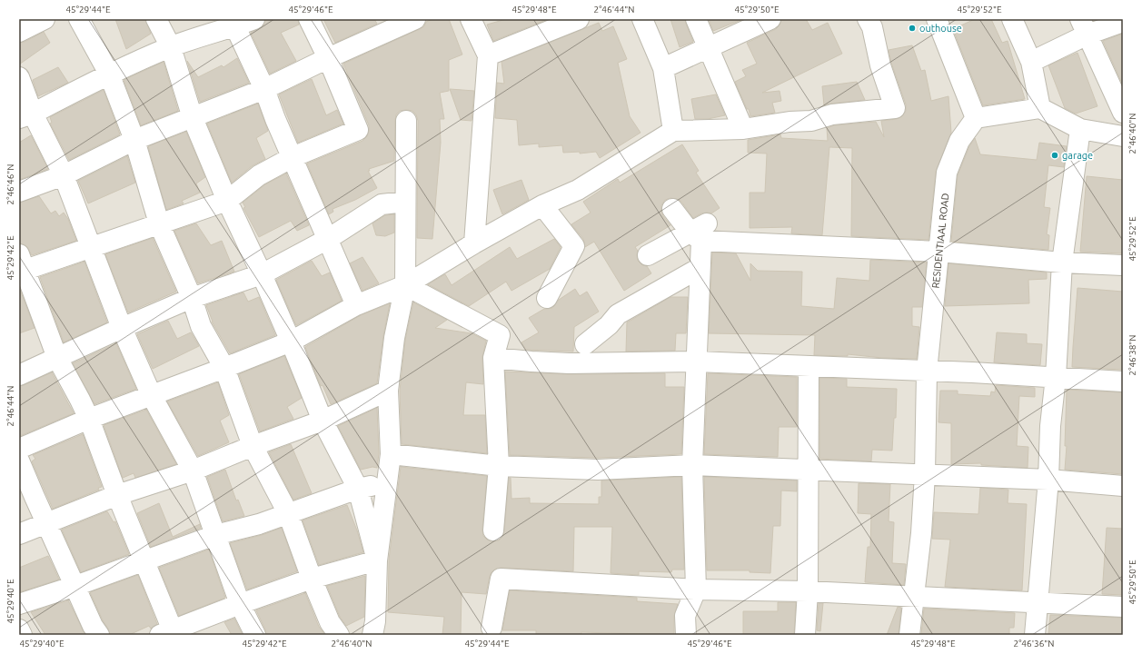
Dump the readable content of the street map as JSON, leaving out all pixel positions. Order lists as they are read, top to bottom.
{
  "streets": {
    "street": ["RESIDENTIAAL ROAD"]
  },
  "places": ["outhouse", "garage"],
  "coordinates": [
    "45°29'44\"E",
    "45°29'46\"E",
    "45°29'48\"E",
    "2°46'44\"N",
    "45°29'50\"E",
    "45°29'52\"E",
    "2°46'40\"N",
    "2°46'46\"N",
    "45°29'42\"E",
    "2°46'38\"N",
    "45°29'40\"E",
    "2°46'36\"N"
  ]
}
